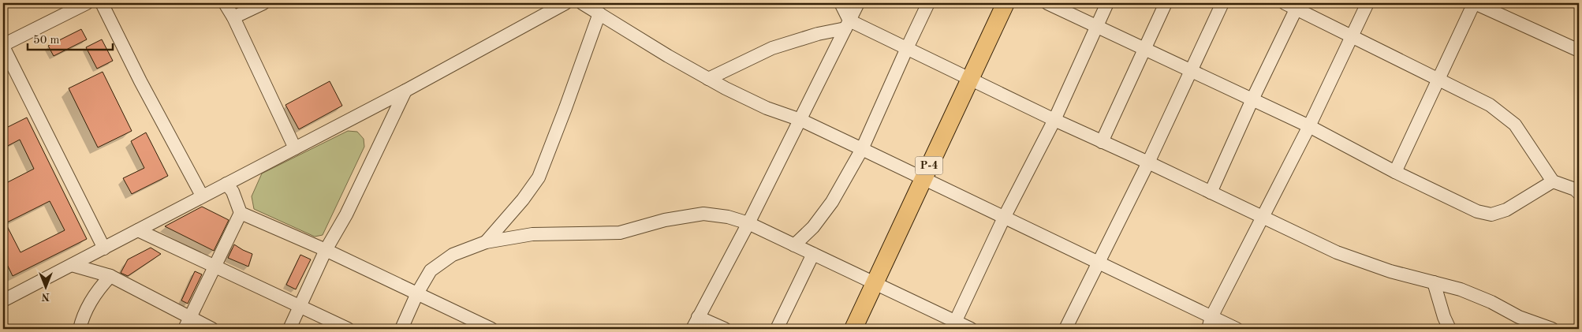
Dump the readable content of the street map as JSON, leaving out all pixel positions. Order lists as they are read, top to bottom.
{
  "streets": {
    "highway": ["P-4"]
  },
  "scale_bar": "50 m",
  "north": "bottom"
}
